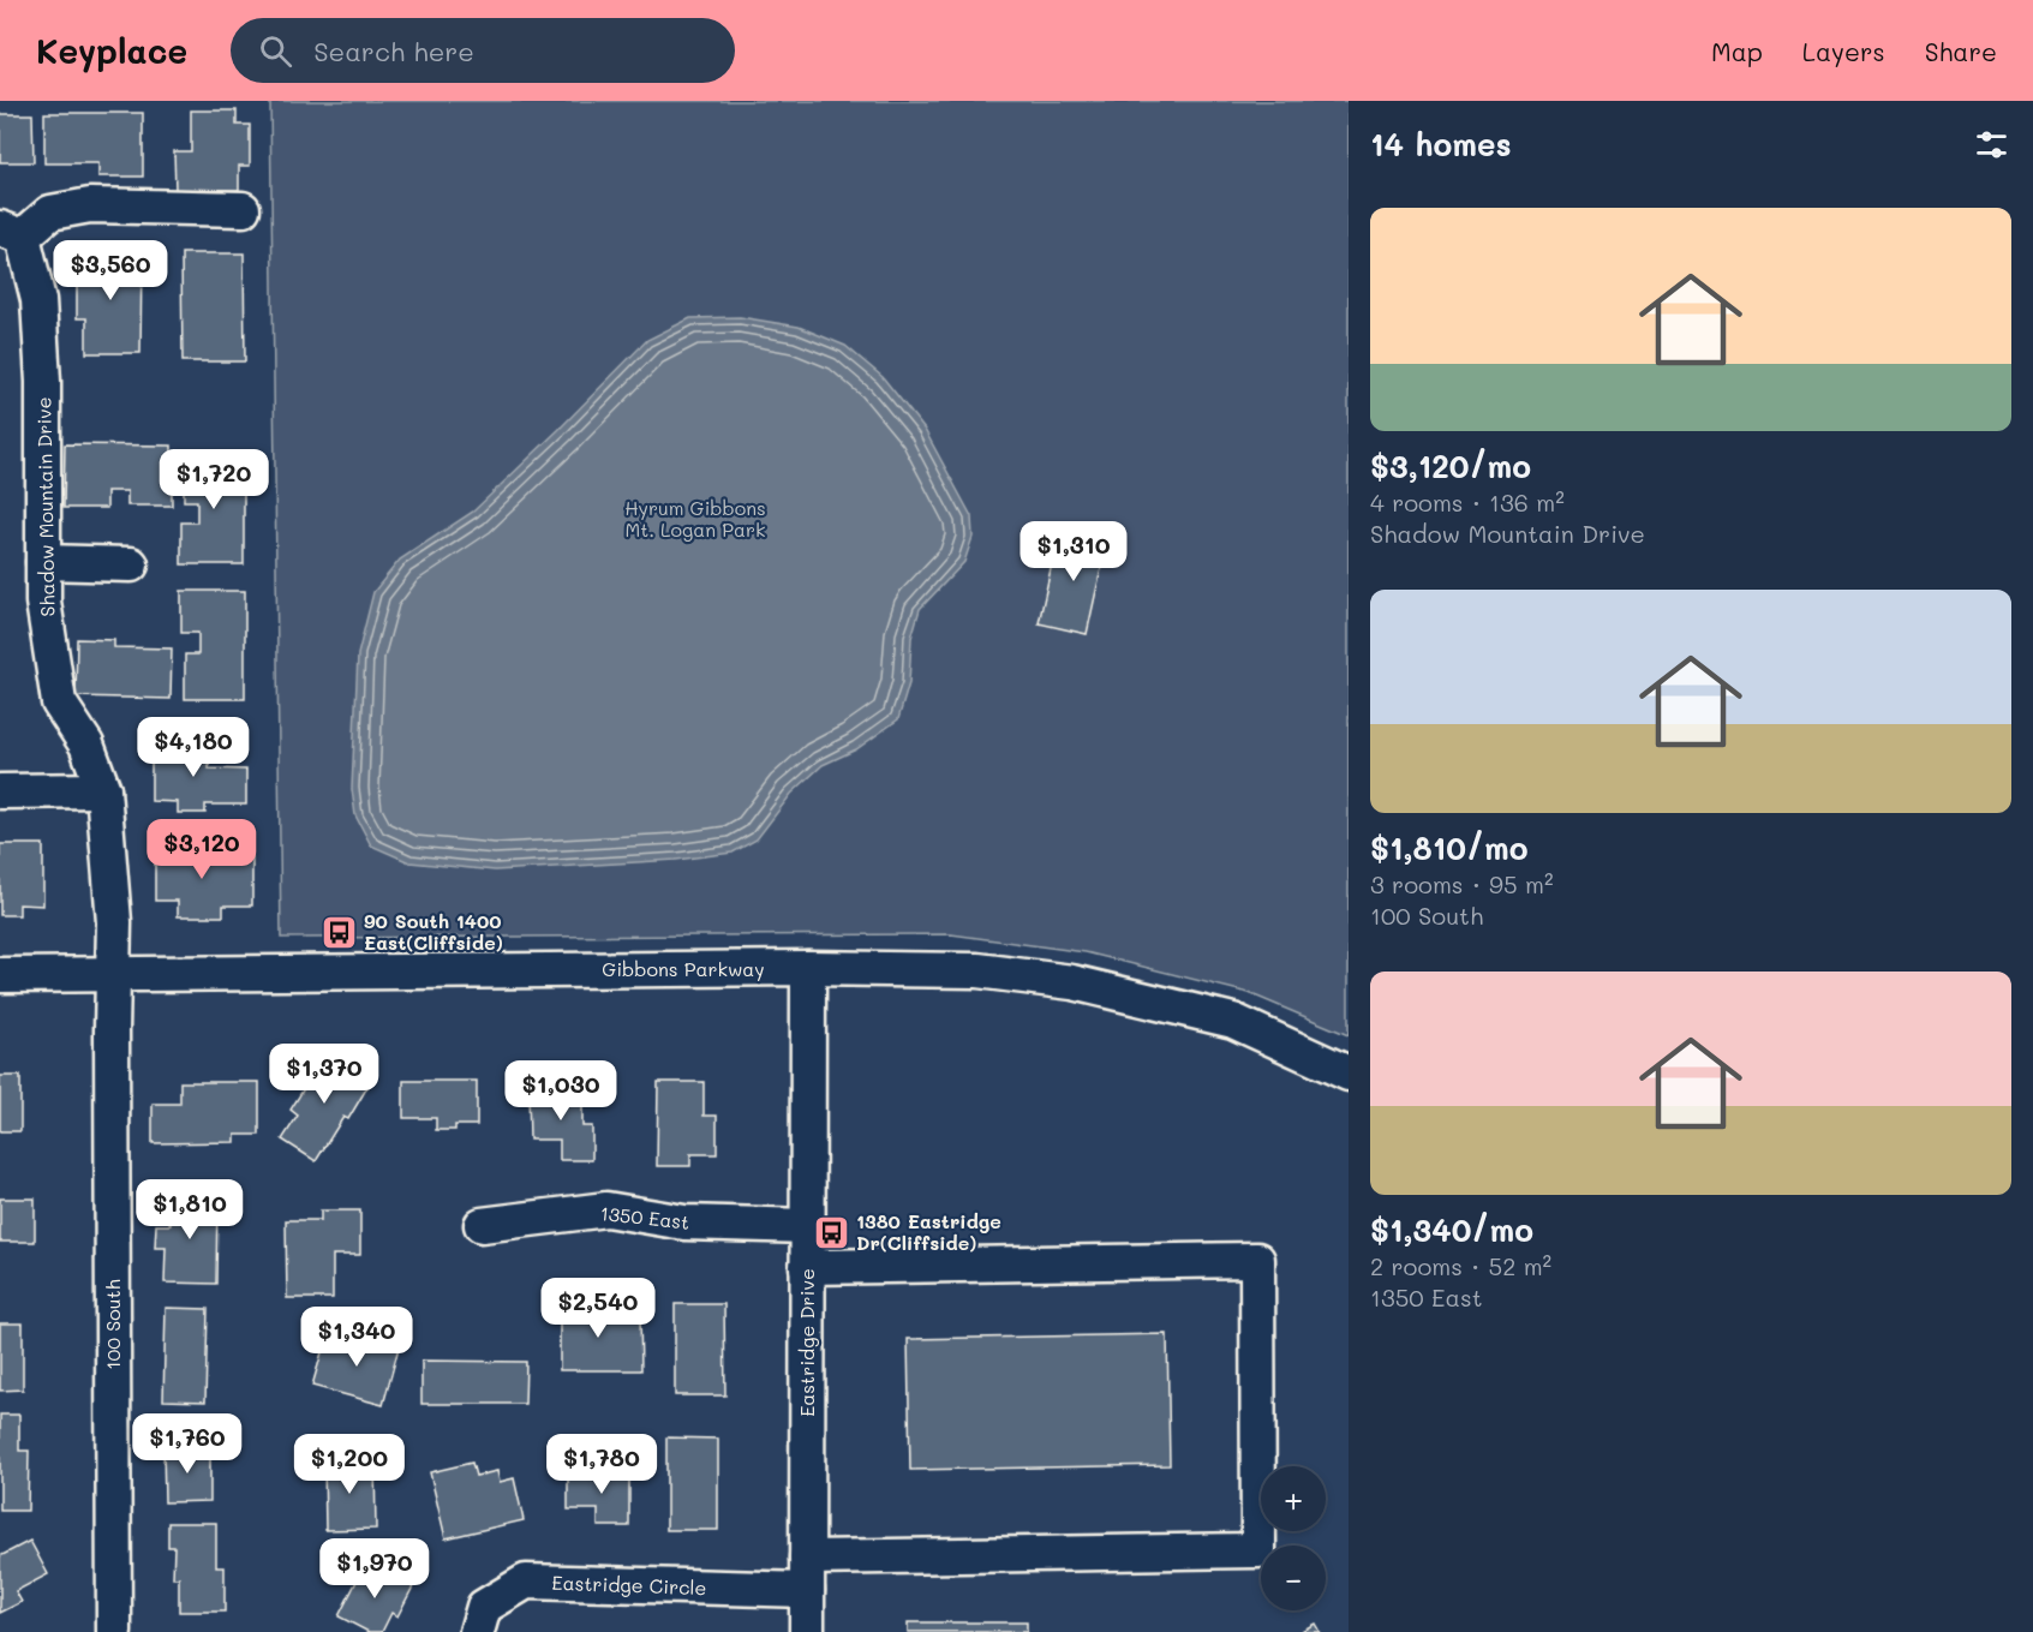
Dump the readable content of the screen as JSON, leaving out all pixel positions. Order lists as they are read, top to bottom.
{
  "streets": {
    "street": [
      "Shadow Mountain Drive",
      "Gibbons Parkway",
      "1350 East",
      "100 South",
      "Eastridge Drive",
      "Eastridge Circle"
    ]
  },
  "crossings": [
    ["Shadow Mountain Drive", "Gibbons Parkway"],
    ["Shadow Mountain Drive", "100 South"],
    ["Gibbons Parkway", "100 South"],
    ["Gibbons Parkway", "Eastridge Drive"],
    ["1350 East", "Eastridge Drive"],
    ["Eastridge Drive", "Eastridge Circle"]
  ],
  "parks": ["Hyrum Gibbons Mt. Logan Park"],
  "places": {
    "bus stop": ["90 South 1400 East(Cliffside)", "1380 Eastridge Dr(Cliffside)"]
  },
  "page": {
    "header": "Keyplace",
    "search": "Search here",
    "nav": ["Map", "Layers", "Share"],
    "heading": "14 homes",
    "list": [
      {
        "name": "$3,120/mo",
        "note": "4 rooms · 136 m² · Shadow Mountain Drive"
      },
      {
        "name": "$1,810/mo",
        "note": "3 rooms · 95 m² · 100 South"
      },
      {
        "name": "$1,340/mo",
        "note": "2 rooms · 52 m² · 1350 East"
      }
    ],
    "price": [
      "$3,560",
      "$1,720",
      "$1,310",
      "$4,180",
      "$3,120",
      "$1,370",
      "$1,030",
      "$1,810",
      "$2,540",
      "$1,340",
      "$1,760",
      "$1,200",
      "$1,780",
      "$1,970"
    ],
    "map_buttons": ["+", "−"]
  }
}
